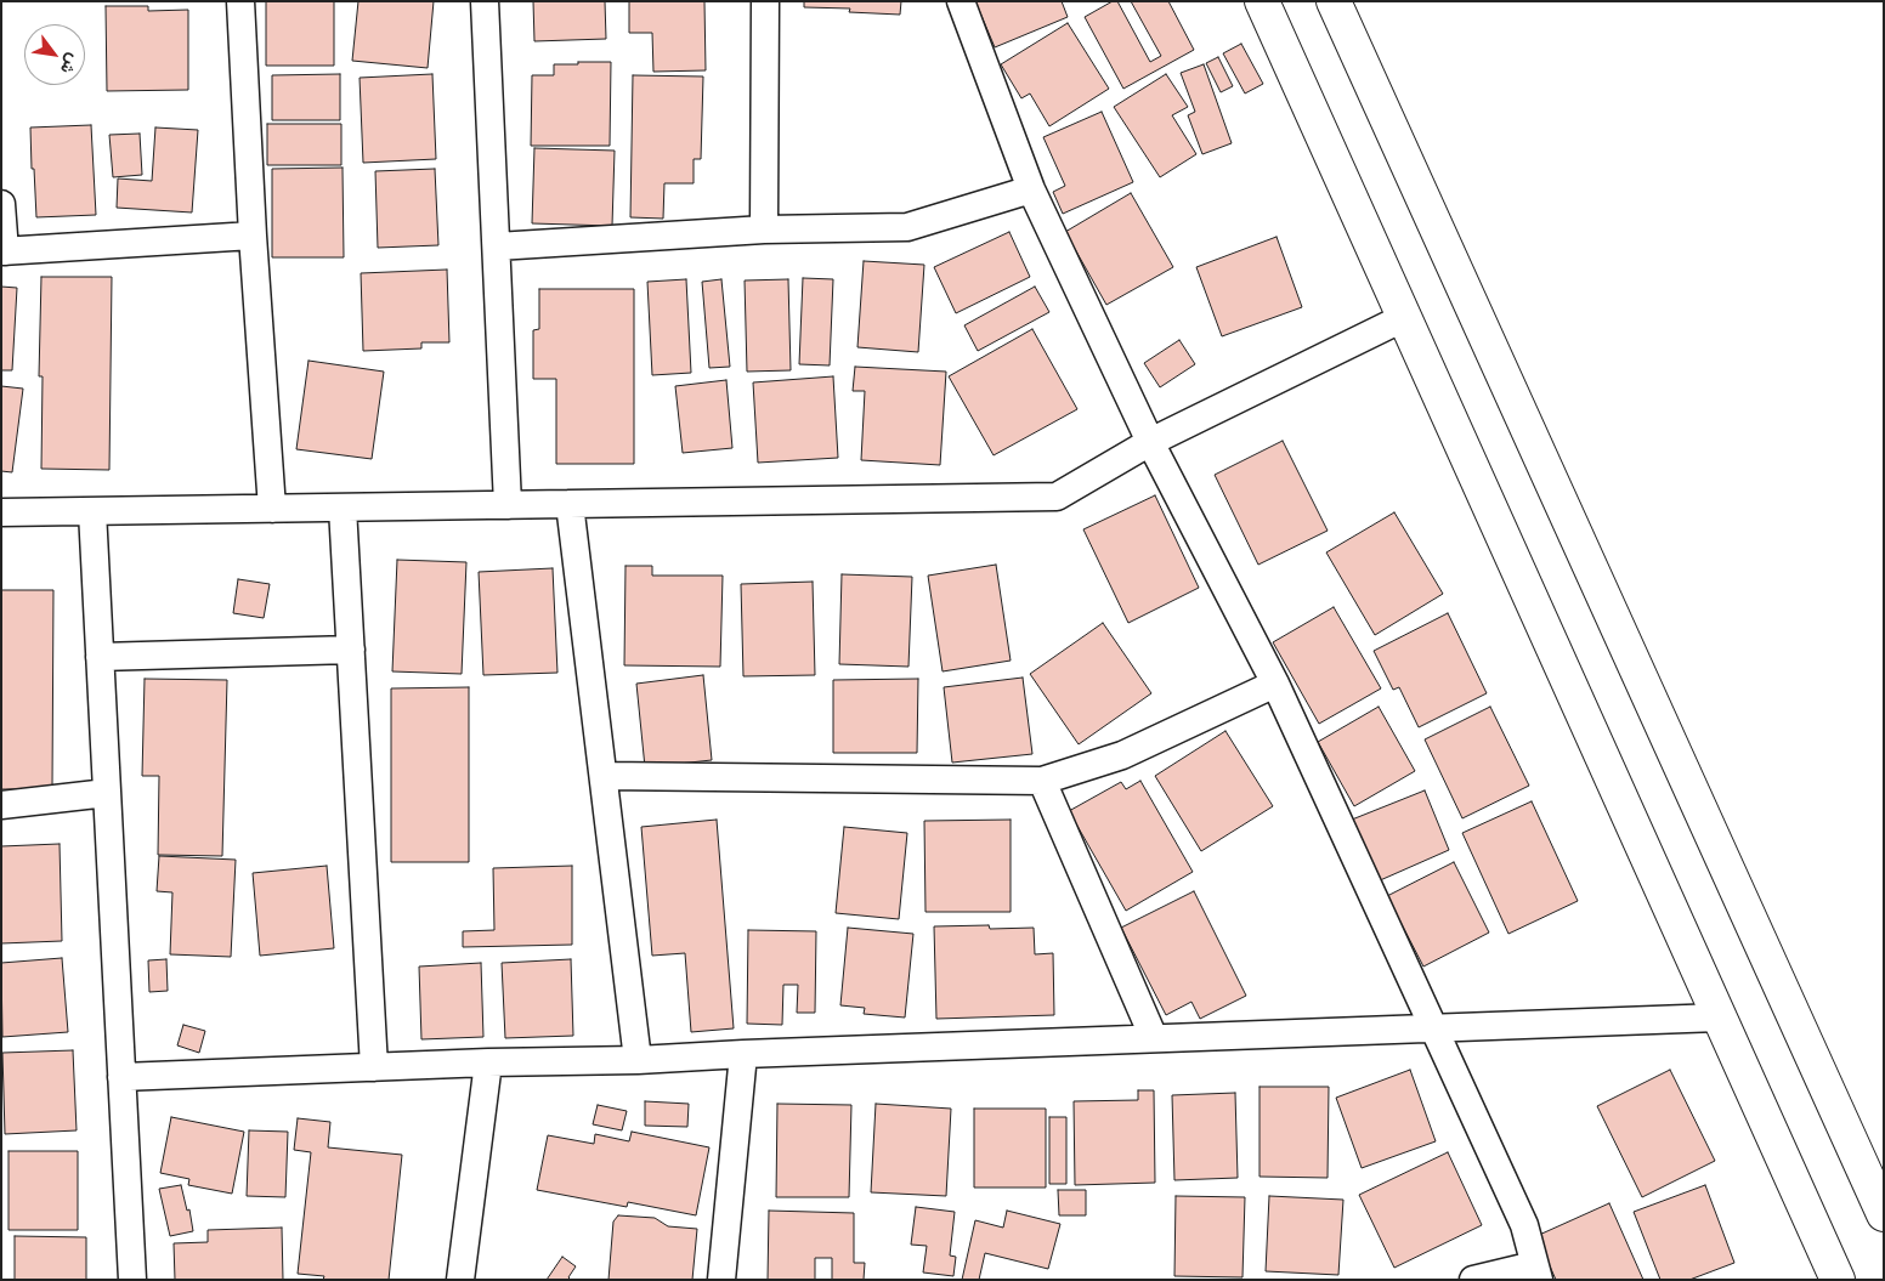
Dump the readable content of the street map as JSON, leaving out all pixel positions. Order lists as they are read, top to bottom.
{
  "north": "bottom right"
}
